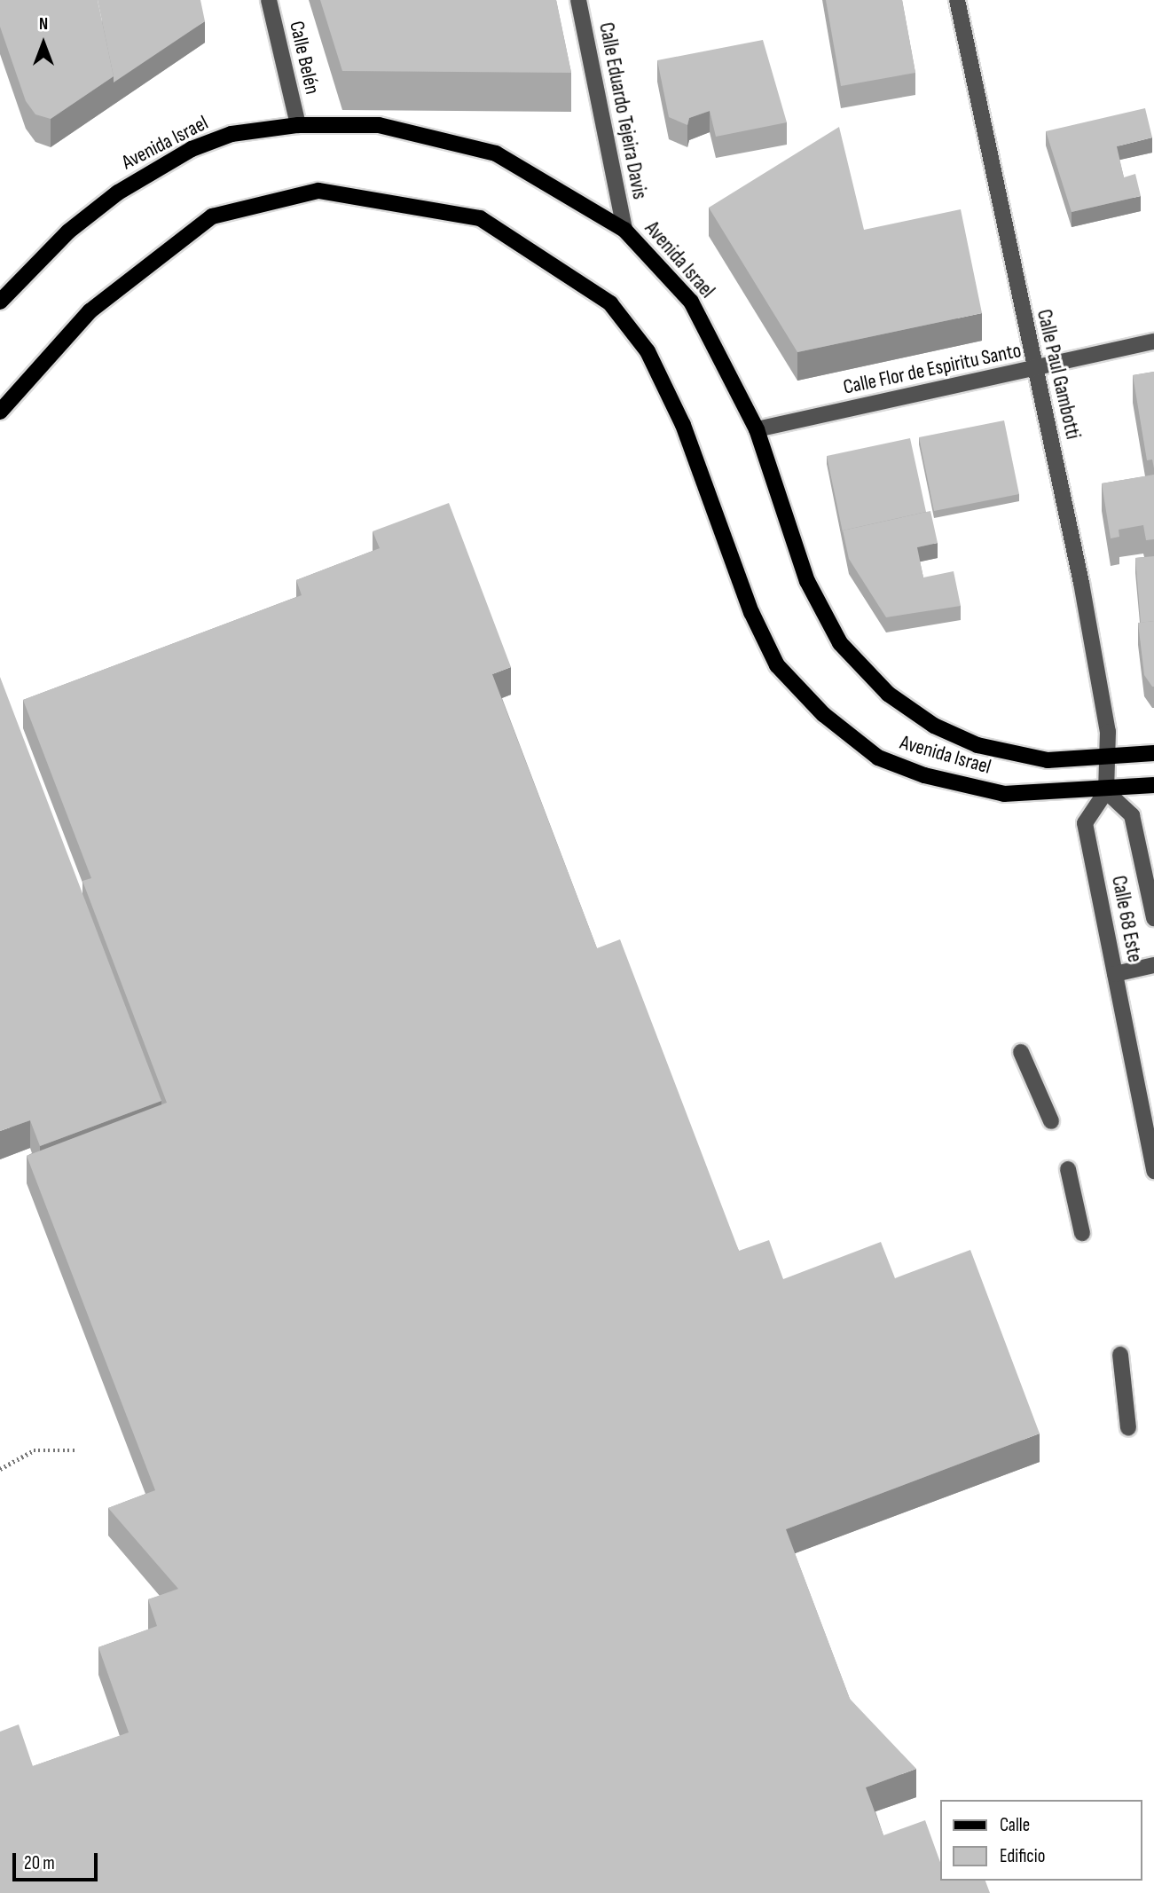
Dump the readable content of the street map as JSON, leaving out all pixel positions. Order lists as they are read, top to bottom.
{
  "streets": {
    "main road": ["Avenida Israel"],
    "street": [
      "Calle Belén",
      "Calle Eduardo Tejeira Davis",
      "Calle Flor de Espiritu Santo",
      "Calle Paul Gambotti",
      "Calle 68 Este"
    ]
  },
  "crossings": [
    ["Calle Belén", "Avenida Israel"],
    ["Calle Eduardo Tejeira Davis", "Avenida Israel"],
    ["Avenida Israel", "Calle Flor de Espiritu Santo"],
    ["Avenida Israel", "Calle Paul Gambotti"],
    ["Avenida Israel", "Calle 68 Este"],
    ["Calle Flor de Espiritu Santo", "Calle Paul Gambotti"],
    ["Calle Paul Gambotti", "Calle 68 Este"]
  ],
  "legend": ["Calle", "Edificio"],
  "scale_bar": "20 m",
  "north": "top"
}
